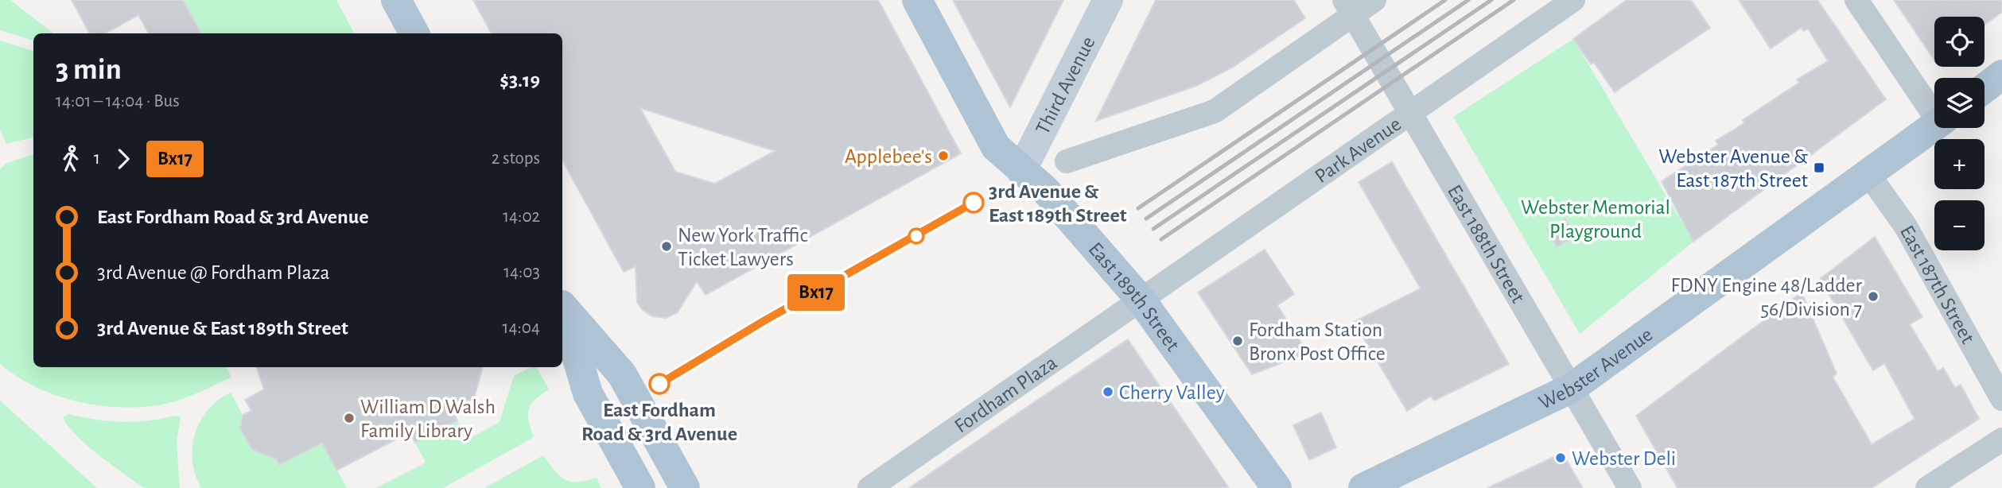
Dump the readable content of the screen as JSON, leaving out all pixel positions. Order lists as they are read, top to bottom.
{
  "streets": {
    "main road": ["Third Avenue", "East 189th Street", "Webster Avenue"],
    "street": [
      "Park Avenue",
      "East 188th Street",
      "East 187th Street",
      "Fordham Plaza"
    ]
  },
  "crossings": [
    ["Third Avenue", "East 189th Street"],
    ["Park Avenue", "East 188th Street"],
    ["Park Avenue", "East 189th Street"],
    ["Park Avenue", "Fordham Plaza"],
    ["East 188th Street", "Webster Avenue"],
    ["East 187th Street", "Webster Avenue"],
    ["East 189th Street", "Fordham Plaza"]
  ],
  "parks": ["Webster Memorial Playground"],
  "places": {
    "other": [
      "Applebee's",
      "3rd Avenue & East 189th Street",
      "New York Traffic Ticket Lawyers",
      "FDNY Engine 48/Ladder 56/Division 7",
      "Fordham Station Bronx Post Office",
      "East Fordham Road & 3rd Avenue",
      "Cherry Valley",
      "William D Walsh Family Library",
      "Webster Deli"
    ],
    "transit": ["Webster Avenue & East 187th Street"]
  },
  "lines": ["bus line Bx17"],
  "page": {
    "on_map": "Bx17",
    "map_buttons": ["+", "−"],
    "heading": ["3 min", "14:01 – 14:04 · Bus", "$3.19"],
    "legs": ["1", "Bx17", "2 stops"],
    "list": [
      {
        "name": "East Fordham Road & 3rd Avenue",
        "value": "14:02"
      },
      {
        "name": "3rd Avenue @ Fordham Plaza",
        "value": "14:03"
      },
      {
        "name": "3rd Avenue & East 189th Street",
        "value": "14:04"
      }
    ]
  }
}
